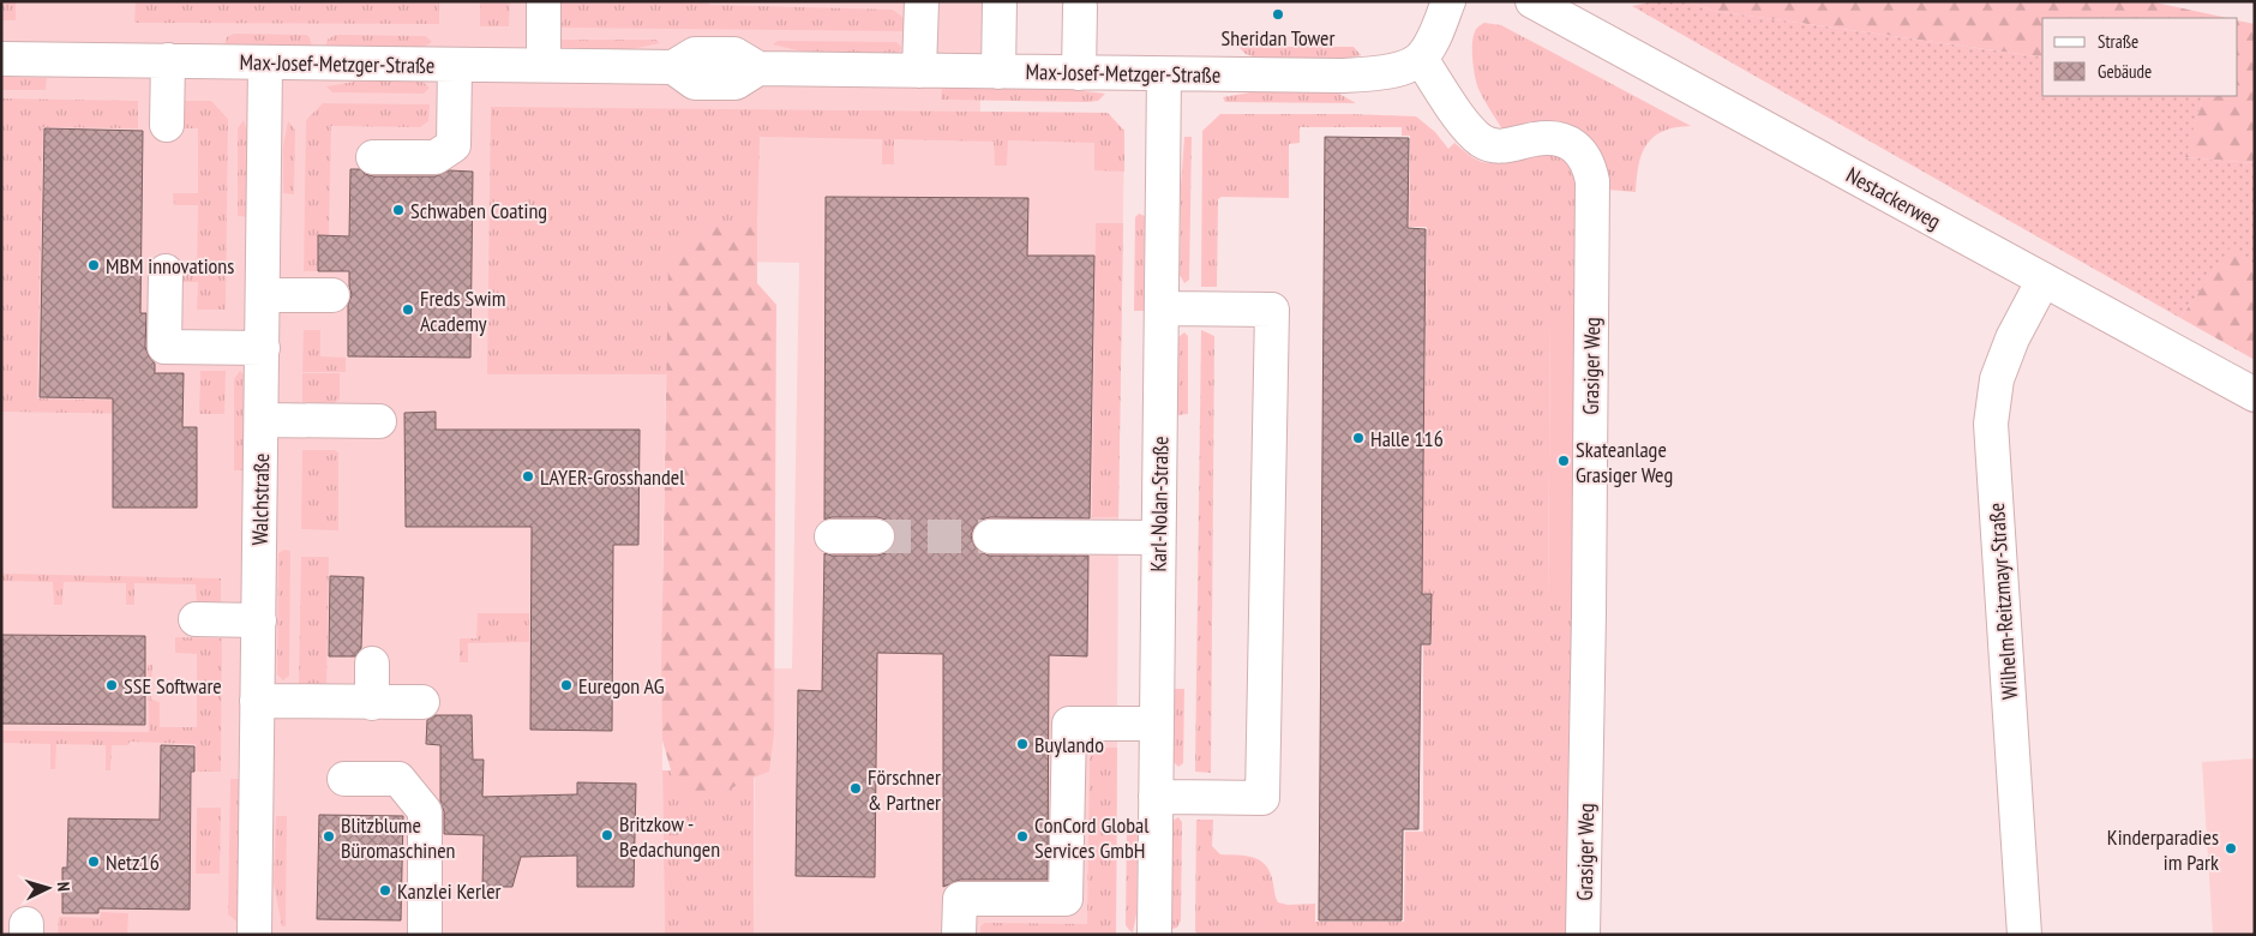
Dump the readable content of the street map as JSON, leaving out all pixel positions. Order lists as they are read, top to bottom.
{
  "streets": {
    "street": [
      "Max-Josef-Metzger-Straße",
      "Nestackerweg",
      "Grasiger Weg",
      "Walchstraße",
      "Karl-Nolan-Straße",
      "Wilhelm-Reitzmayr-Straße"
    ]
  },
  "crossings": [
    ["Max-Josef-Metzger-Straße", "Grasiger Weg"],
    ["Max-Josef-Metzger-Straße", "Walchstraße"],
    ["Max-Josef-Metzger-Straße", "Karl-Nolan-Straße"],
    ["Nestackerweg", "Wilhelm-Reitzmayr-Straße"]
  ],
  "places": [
    "Sheridan Tower",
    "Schwaben Coating",
    "MBM innovations",
    "Freds Swim Academy",
    "Halle 116",
    "Skateanlage Grasiger Weg",
    "LAYER-Grosshandel",
    "SSE Software",
    "Euregon AG",
    "Buylando",
    "Förschner & Partner",
    "Britzkow - Bedachungen",
    "Blitzblume Büromaschinen",
    "ConCord Global Services GmbH",
    "Kinderparadies im Park",
    "Netz16",
    "Kanzlei Kerler"
  ],
  "legend": ["Straße", "Gebäude"],
  "north": "right"
}
